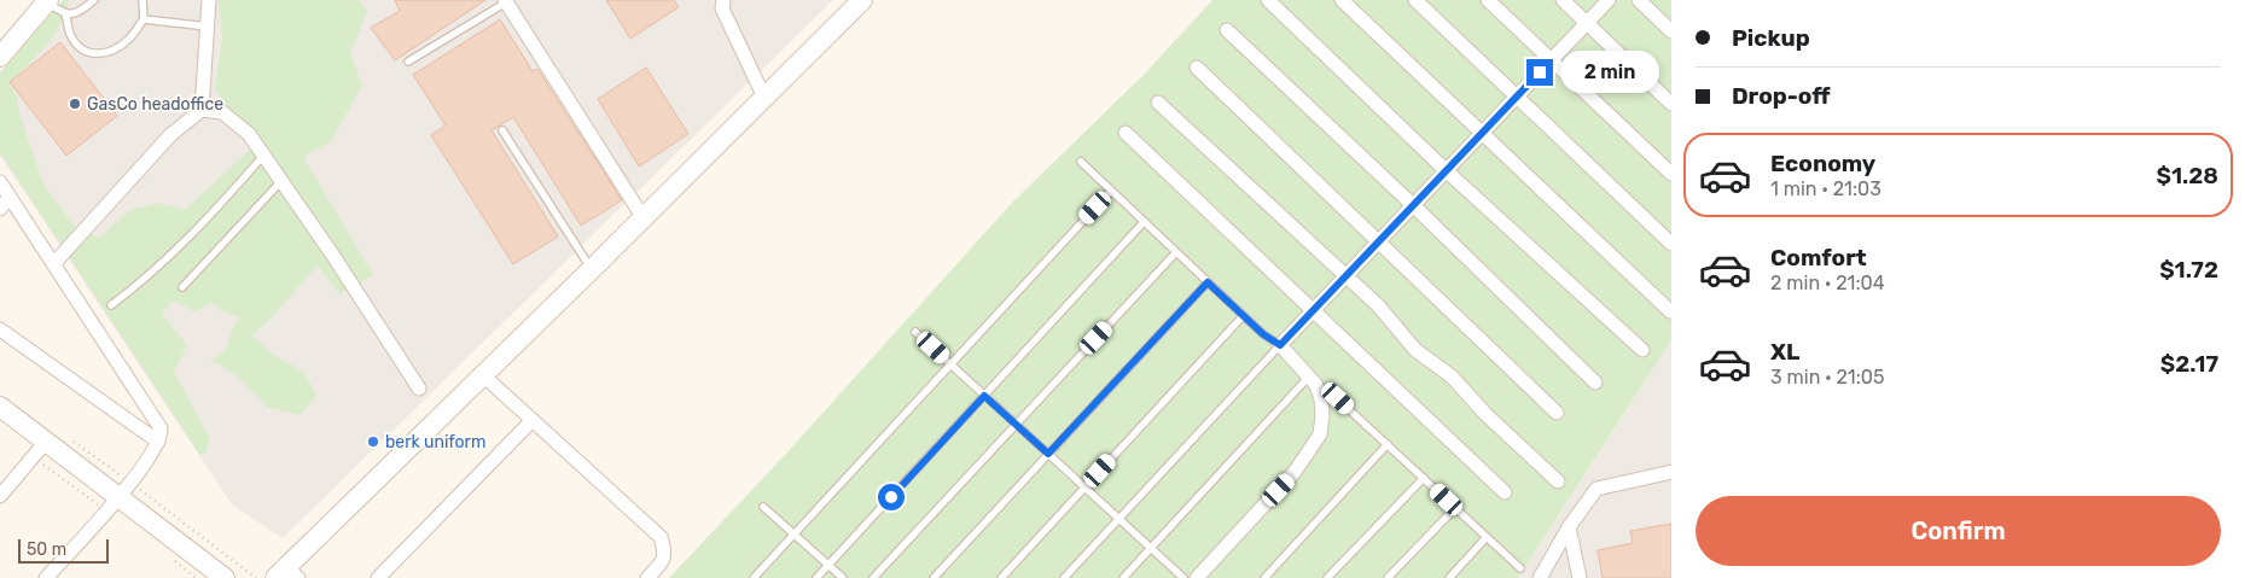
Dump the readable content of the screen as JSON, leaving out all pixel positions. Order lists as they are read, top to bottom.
{
  "places": ["GasCo headoffice", "berk uniform"],
  "scale_bar": "50 m",
  "page": {
    "banner": ["Pickup", "Drop-off"],
    "bubble": "2 min",
    "list": [
      {
        "name": "Economy",
        "note": "1 min · 21:03",
        "value": "$1.28"
      },
      {
        "name": "Comfort",
        "note": "2 min · 21:04",
        "value": "$1.72"
      },
      {
        "name": "XL",
        "note": "3 min · 21:05",
        "value": "$2.17"
      }
    ],
    "buttons": "Confirm",
    "scale": "50 m"
  }
}
